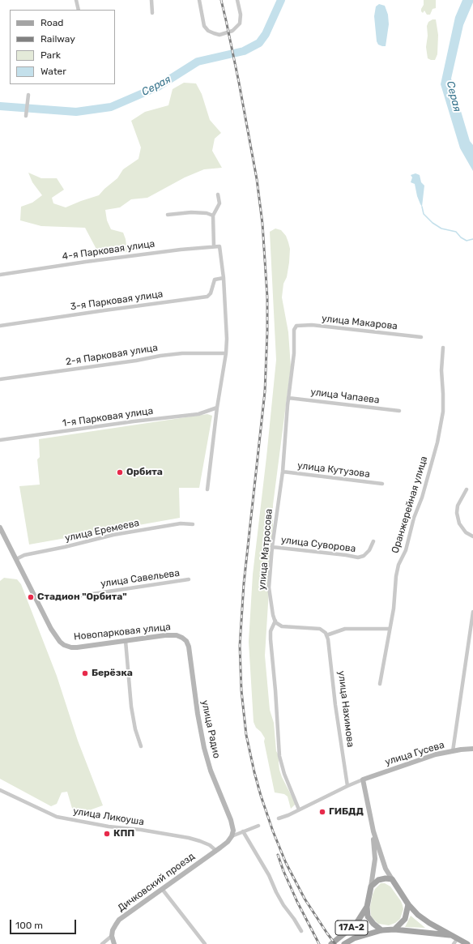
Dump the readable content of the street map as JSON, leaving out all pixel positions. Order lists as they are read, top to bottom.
{
  "streets": {
    "main road": ["17А-2"],
    "street": [
      "4-я Парковая улица",
      "3-я Парковая улица",
      "улица Макарова",
      "2-я Парковая улица",
      "улица Чапаева",
      "1-я Парковая улица",
      "улица Кутузова",
      "Оранжерейная улица",
      "улица Еремеева",
      "улица Суворова",
      "улица Матросова",
      "улица Савельева",
      "Новопарковая улица",
      "улица Нахимова",
      "улица Радио",
      "улица Гусева",
      "улица Ликоуша",
      "Дичковский проезд"
    ]
  },
  "crossings": [
    ["4-я Парковая улица", "3-я Парковая улица"],
    ["улица Макарова", "улица Матросова"],
    ["улица Чапаева", "улица Матросова"],
    ["улица Кутузова", "улица Матросова"],
    ["улица Суворова", "улица Матросова"],
    ["улица Савельева", "Новопарковая улица"],
    ["Новопарковая улица", "улица Радио"],
    ["улица Радио", "Дичковский проезд"],
    ["улица Ликоуша", "Дичковский проезд"]
  ],
  "water": ["Серая"],
  "places": [
    "Орбита",
    "Стадион \"Орбита\"",
    "Берёзка",
    "ГИБДД",
    "КПП"
  ],
  "legend": [
    "Road",
    "Railway",
    "Park",
    "Water"
  ],
  "scale_bar": "100 m"
}
